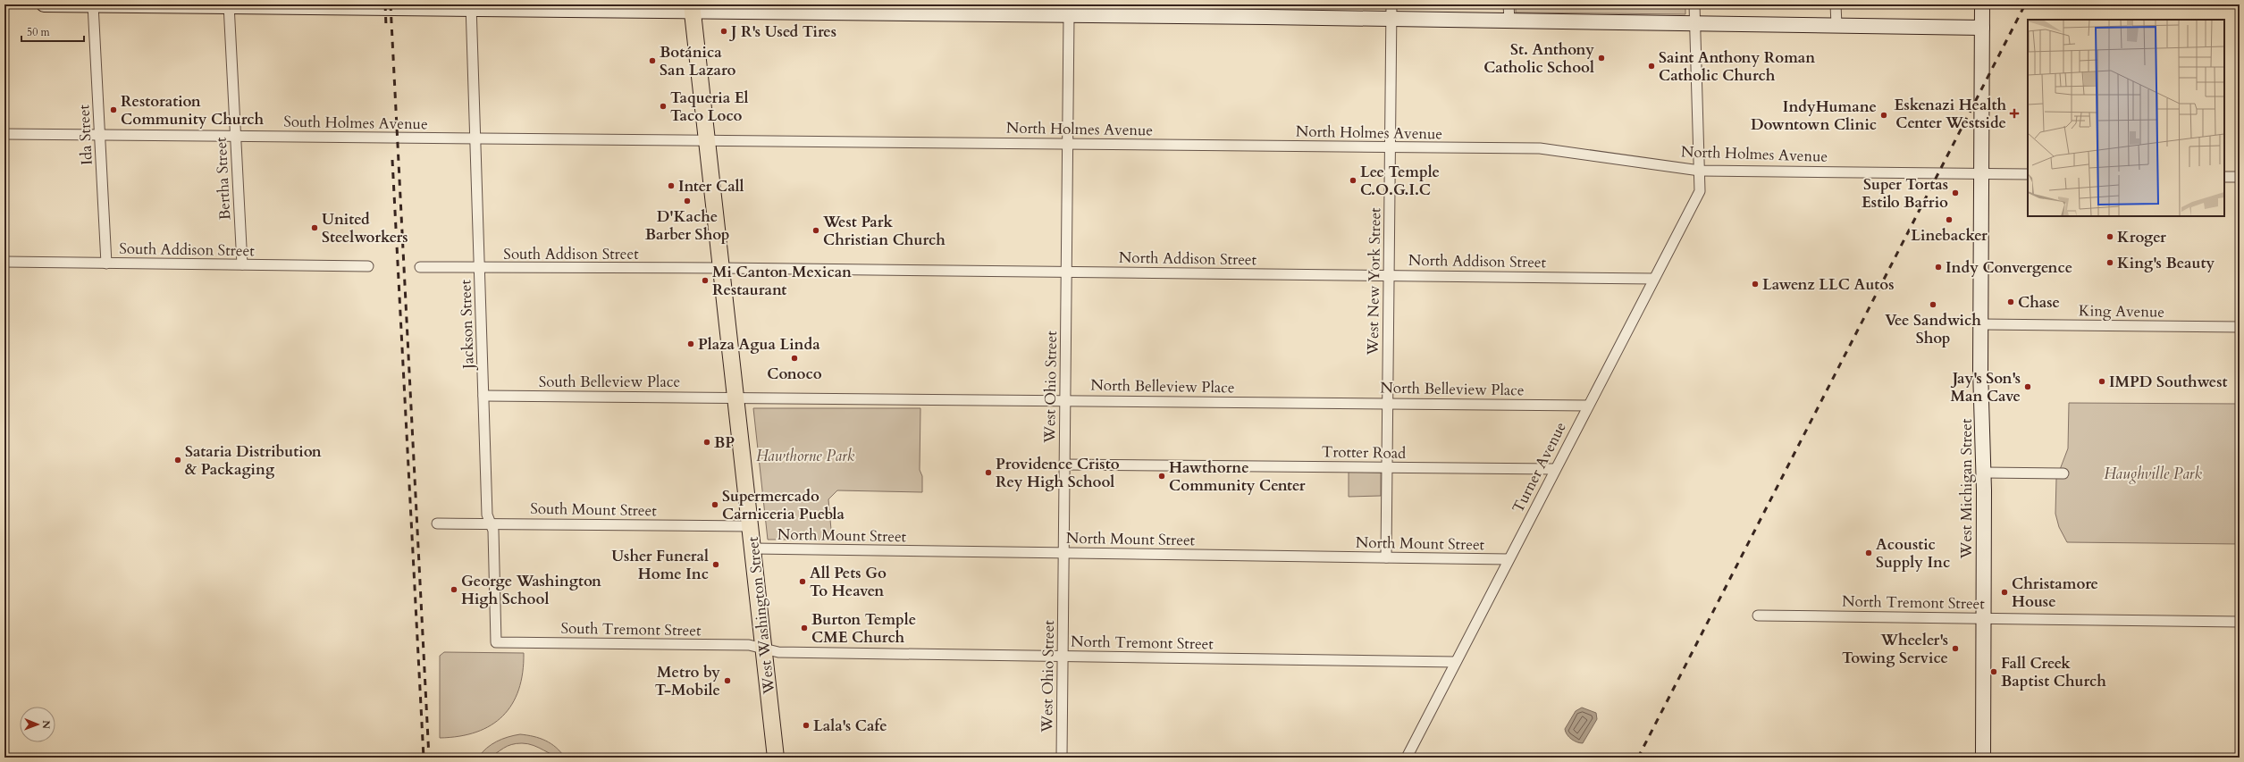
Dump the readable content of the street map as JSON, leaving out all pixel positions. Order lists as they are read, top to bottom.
{
  "streets": {
    "main road": ["West Michigan Street", "West Washington Street"],
    "street": [
      "South Holmes Avenue",
      "North Holmes Avenue",
      "Ida Street",
      "Bertha Street",
      "South Addison Street",
      "North Addison Street",
      "West New York Street",
      "King Avenue",
      "Jackson Street",
      "South Belleview Place",
      "North Belleview Place",
      "West Ohio Street",
      "Trotter Road",
      "Turner Avenue",
      "South Mount Street",
      "North Mount Street",
      "North Tremont Street",
      "South Tremont Street"
    ]
  },
  "crossings": [
    ["South Holmes Avenue", "North Holmes Avenue"],
    ["South Holmes Avenue", "Ida Street"],
    ["South Holmes Avenue", "Bertha Street"],
    ["South Holmes Avenue", "Jackson Street"],
    ["South Holmes Avenue", "West Washington Street"],
    ["North Holmes Avenue", "West New York Street"],
    ["North Holmes Avenue", "West Ohio Street"],
    ["North Holmes Avenue", "Turner Avenue"],
    ["North Holmes Avenue", "West Michigan Street"],
    ["North Holmes Avenue", "West Washington Street"],
    ["Ida Street", "South Addison Street"],
    ["Bertha Street", "South Addison Street"],
    ["South Addison Street", "North Addison Street"],
    ["South Addison Street", "Jackson Street"],
    ["South Addison Street", "West Washington Street"],
    ["North Addison Street", "West New York Street"],
    ["North Addison Street", "West Ohio Street"],
    ["North Addison Street", "Turner Avenue"],
    ["North Addison Street", "West Washington Street"],
    ["West New York Street", "North Belleview Place"],
    ["West New York Street", "Trotter Road"],
    ["West New York Street", "North Mount Street"],
    ["King Avenue", "West Michigan Street"],
    ["Jackson Street", "South Belleview Place"],
    ["Jackson Street", "South Mount Street"],
    ["Jackson Street", "South Tremont Street"],
    ["South Belleview Place", "North Belleview Place"],
    ["South Belleview Place", "West Washington Street"],
    ["North Belleview Place", "West Ohio Street"],
    ["North Belleview Place", "Turner Avenue"],
    ["North Belleview Place", "West Washington Street"],
    ["West Ohio Street", "Trotter Road"],
    ["West Ohio Street", "North Mount Street"],
    ["West Ohio Street", "North Tremont Street"],
    ["Trotter Road", "Turner Avenue"],
    ["Turner Avenue", "North Mount Street"],
    ["Turner Avenue", "North Tremont Street"],
    ["West Michigan Street", "North Tremont Street"],
    ["South Mount Street", "West Washington Street"],
    ["North Mount Street", "West Washington Street"],
    ["North Tremont Street", "West Washington Street"],
    ["North Tremont Street", "South Tremont Street"],
    ["West Washington Street", "South Tremont Street"]
  ],
  "parks": ["Hawthorne Park", "Haughville Park"],
  "places": {
    "other": [
      "J R's Used Tires",
      "St. Anthony Catholic School",
      "Botánica San Lazaro",
      "Saint Anthony Roman Catholic Church",
      "Taqueria El Taco Loco",
      "Restoration Community Church",
      "IndyHumane Downtown Clinic",
      "Lee Temple C.O.G.I.C",
      "Inter Call",
      "Super Tortas Estilo Barrio",
      "D'Kache Barber Shop",
      "Linebacker",
      "United Steelworkers",
      "West Park Christian Church",
      "Kroger",
      "King's Beauty",
      "Indy Convergence",
      "Mi Canton Mexican Restaurant",
      "Lawenz LLC Autos",
      "Chase",
      "Vee Sandwich Shop",
      "Plaza Agua Linda",
      "Conoco",
      "IMPD Southwest",
      "Jay's Son's Man Cave",
      "BP",
      "Sataria Distribution & Packaging",
      "Providence Cristo Rey High School",
      "Hawthorne Community Center",
      "Supermercado Carniceria Puebla",
      "Acoustic Supply Inc",
      "Usher Funeral Home Inc",
      "All Pets Go To Heaven",
      "George Washington High School",
      "Christamore House",
      "Burton Temple CME Church",
      "Wheeler's Towing Service",
      "Fall Creek Baptist Church",
      "Metro by T-Mobile",
      "Lala's Cafe"
    ],
    "health": ["Eskenazi Health Center Westside"]
  },
  "scale_bar": "50 m",
  "north": "right"
}
